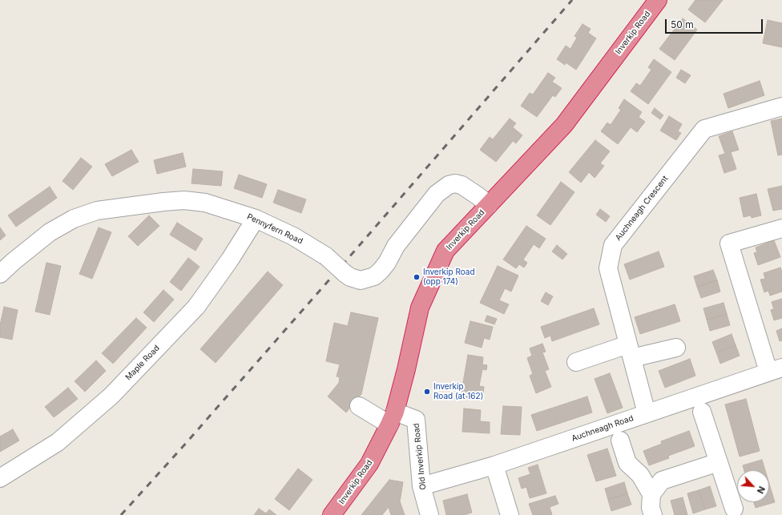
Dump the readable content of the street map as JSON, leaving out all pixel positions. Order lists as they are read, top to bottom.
{
  "streets": {
    "highway": ["Inverkip Road"],
    "street": [
      "Auchneagh Crescent",
      "Pennyfern Road",
      "Maple Road",
      "Auchneagh Road",
      "Old Inverkip Road"
    ]
  },
  "crossings": [
    ["Inverkip Road", "Pennyfern Road"],
    ["Inverkip Road", "Old Inverkip Road"],
    ["Auchneagh Crescent", "Auchneagh Road"],
    ["Pennyfern Road", "Maple Road"],
    ["Auchneagh Road", "Old Inverkip Road"]
  ],
  "places": ["Inverkip Road (opp 174)", "Inverkip Road (at 162)"],
  "scale_bar": "50 m",
  "north": "bottom right"
}
